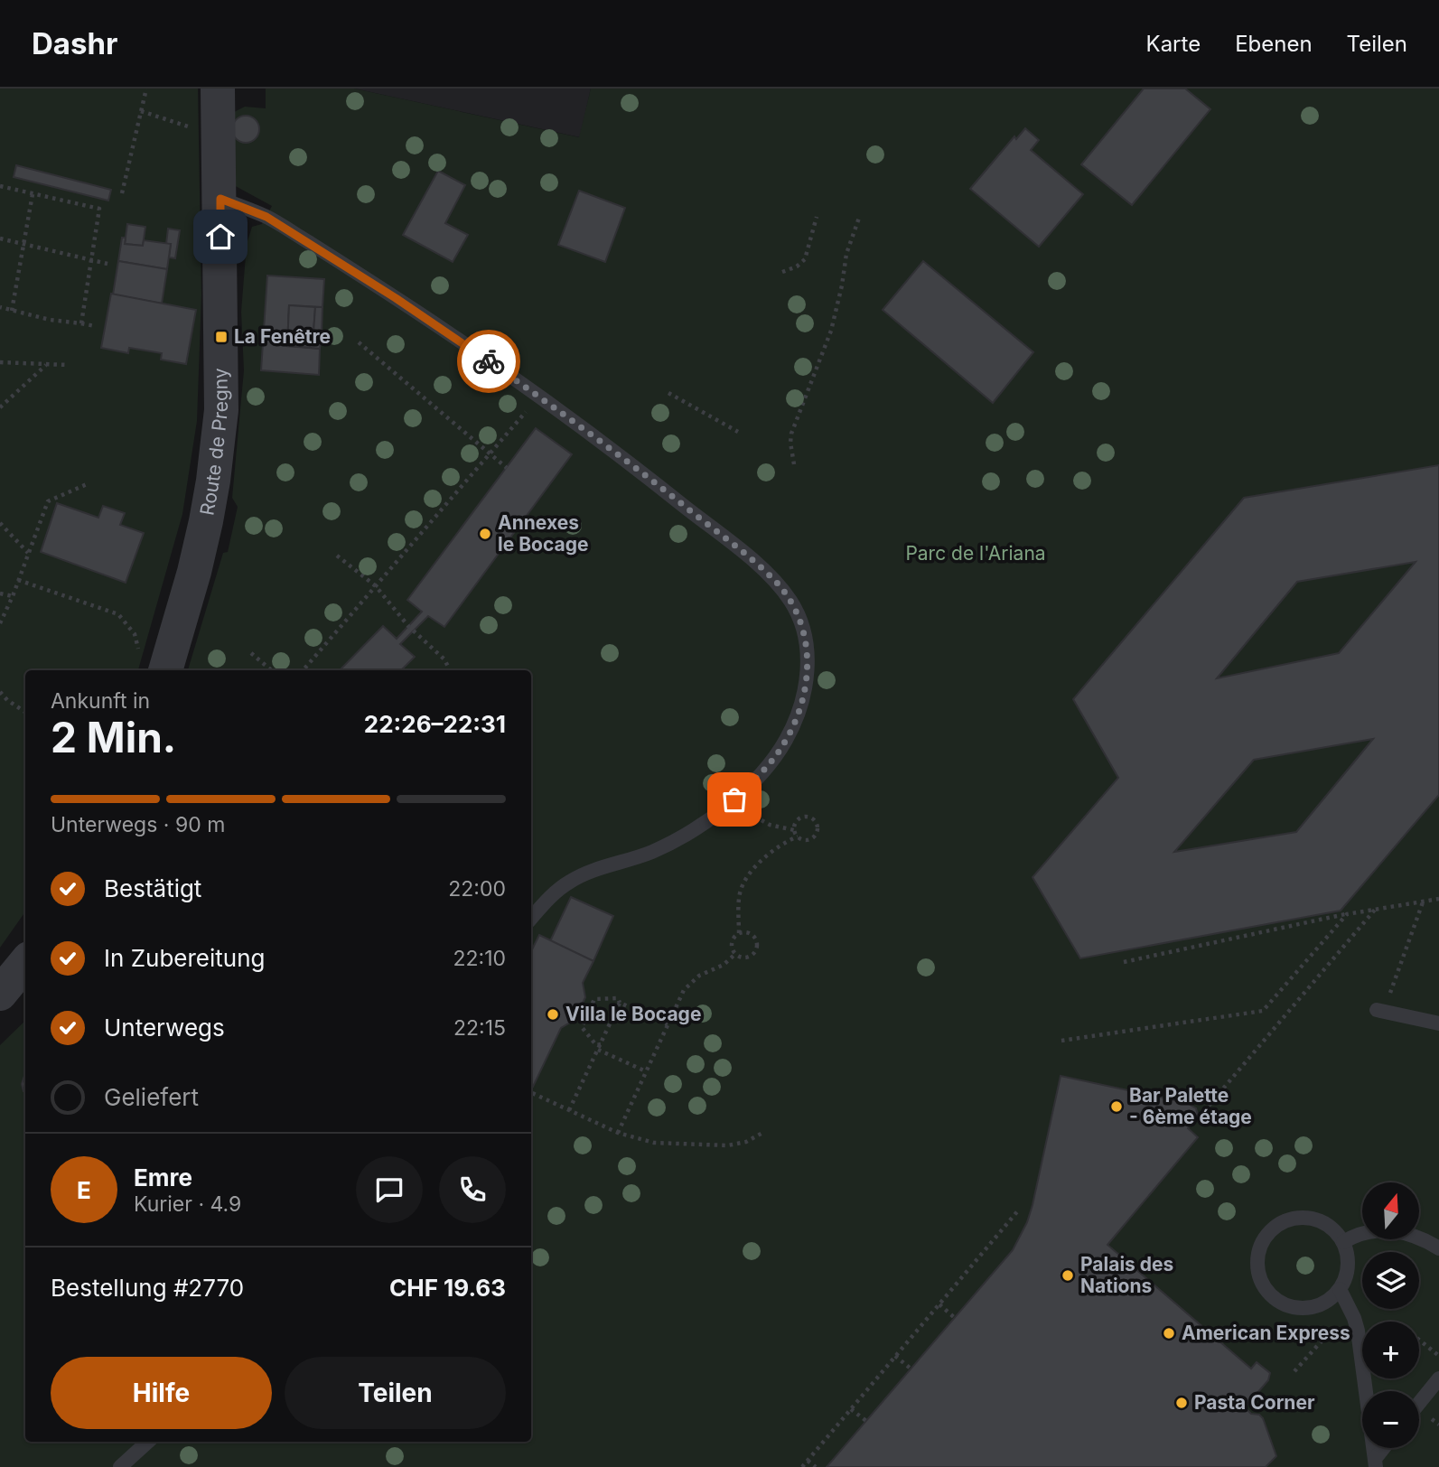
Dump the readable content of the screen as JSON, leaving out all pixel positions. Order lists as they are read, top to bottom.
{
  "streets": {
    "street": ["Route de Pregny"]
  },
  "parks": ["Parc de l'Ariana"],
  "places": {
    "transit": ["La Fenêtre"],
    "other": [
      "Annexes le Bocage",
      "Villa le Bocage",
      "Bar Palette - 6ème étage",
      "Palais des Nations",
      "American Express",
      "Pasta Corner"
    ]
  },
  "north": "top",
  "page": {
    "header": "Dashr",
    "nav": ["Karte", "Ebenen", "Teilen"],
    "heading": ["2 Min.", "Ankunft in", "22:26–22:31"],
    "panel": [
      "Emre",
      "Kurier · 4.9",
      "Bestellung #2770",
      "CHF 19.63"
    ],
    "bar": "Unterwegs · 90 m",
    "list": [
      ["Bestätigt", "22:00"],
      ["In Zubereitung", "22:10"],
      ["Unterwegs", "22:15"],
      "Geliefert"
    ],
    "round": "E",
    "map_buttons": ["+", "−"],
    "buttons": ["Hilfe", "Teilen"]
  }
}
